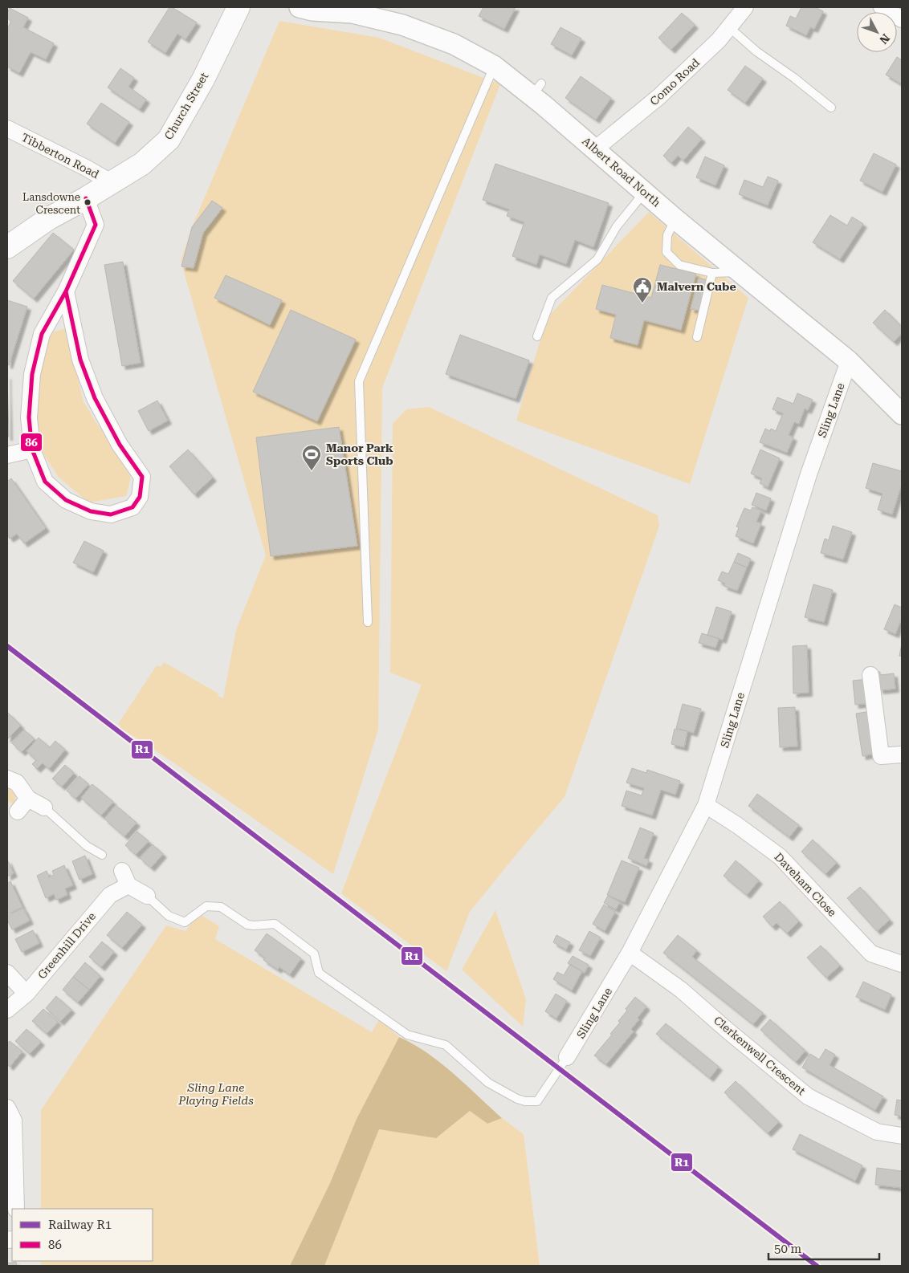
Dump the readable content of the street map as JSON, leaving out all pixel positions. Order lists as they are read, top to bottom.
{
  "streets": {
    "main road": ["Church Street"],
    "street": [
      "Como Road",
      "Tibberton Road",
      "Albert Road North",
      "Sling Lane",
      "Daveham Close",
      "Greenhill Drive",
      "Clerkenwell Crescent"
    ]
  },
  "crossings": [
    ["Como Road", "Albert Road North"],
    ["Church Street", "Tibberton Road"],
    ["Albert Road North", "Sling Lane"],
    ["Sling Lane", "Daveham Close"],
    ["Sling Lane", "Clerkenwell Crescent"]
  ],
  "parks": ["Sling Lane Playing Fields"],
  "places": {
    "other": ["Lansdowne Crescent"],
    "public building": ["Malvern Cube"],
    "sports": ["Manor Park Sports Club"]
  },
  "lines": ["transit line 86", "rail line R1"],
  "legend": ["Railway R1", "86"],
  "scale_bar": "50 m",
  "north": "bottom right"
}
